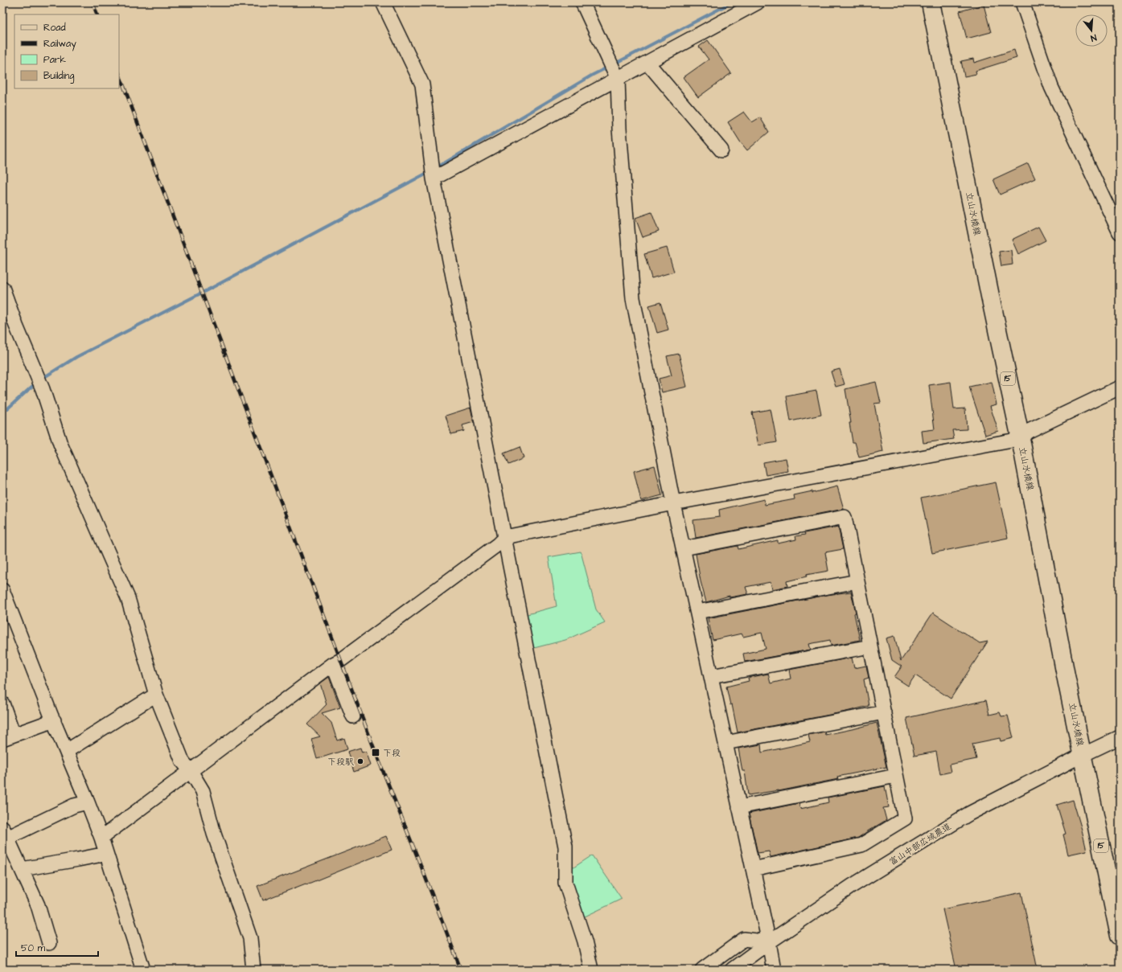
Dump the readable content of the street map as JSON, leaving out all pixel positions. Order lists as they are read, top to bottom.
{
  "streets": {
    "main road": ["立山水橋線", "15"],
    "street": ["富山中部広域農道"]
  },
  "crossings": [
    ["立山水橋線", "富山中部広域農道"]
  ],
  "places": {
    "transit": ["下段"],
    "other": ["下段駅"]
  },
  "legend": [
    "Road",
    "Railway",
    "Park",
    "Building"
  ],
  "scale_bar": "50 m",
  "north": "bottom"
}
